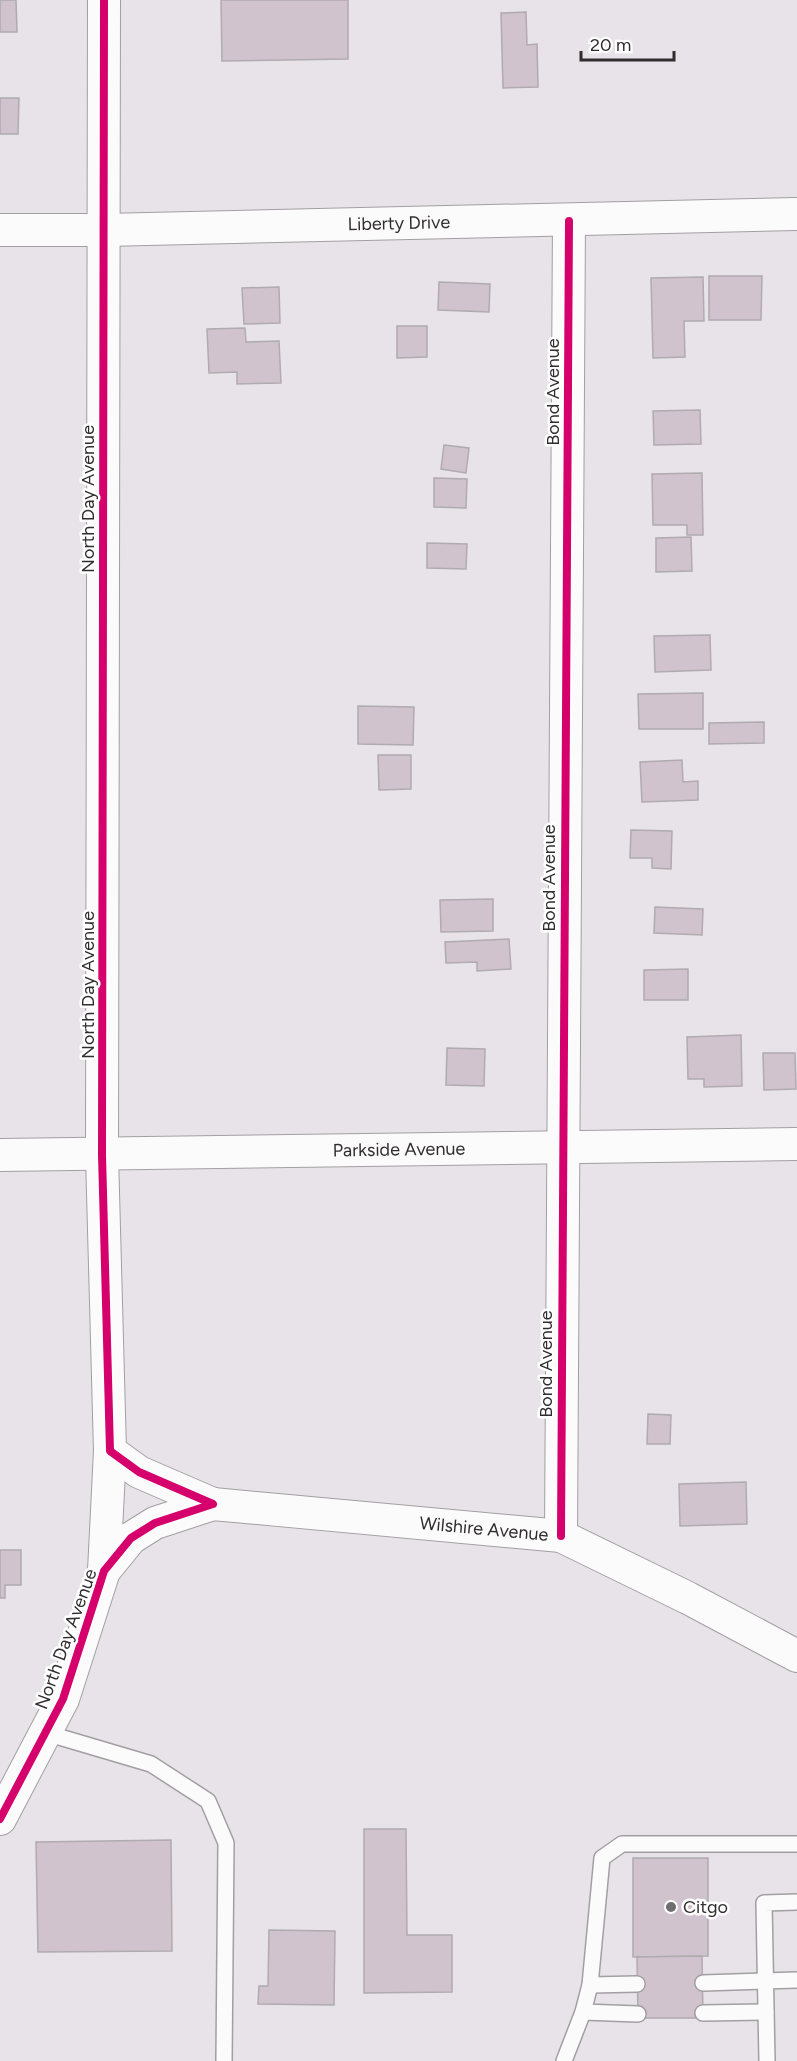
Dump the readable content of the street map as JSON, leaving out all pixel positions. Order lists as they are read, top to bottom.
{
  "streets": {
    "street": [
      "Liberty Drive",
      "Bond Avenue",
      "North Day Avenue",
      "Parkside Avenue",
      "Wilshire Avenue"
    ]
  },
  "crossings": [
    ["Liberty Drive", "Bond Avenue"],
    ["Liberty Drive", "North Day Avenue"],
    ["Bond Avenue", "Parkside Avenue"],
    ["Bond Avenue", "Wilshire Avenue"],
    ["North Day Avenue", "Parkside Avenue"],
    ["North Day Avenue", "Wilshire Avenue"]
  ],
  "places": ["Citgo"],
  "scale_bar": "20 m"
}
